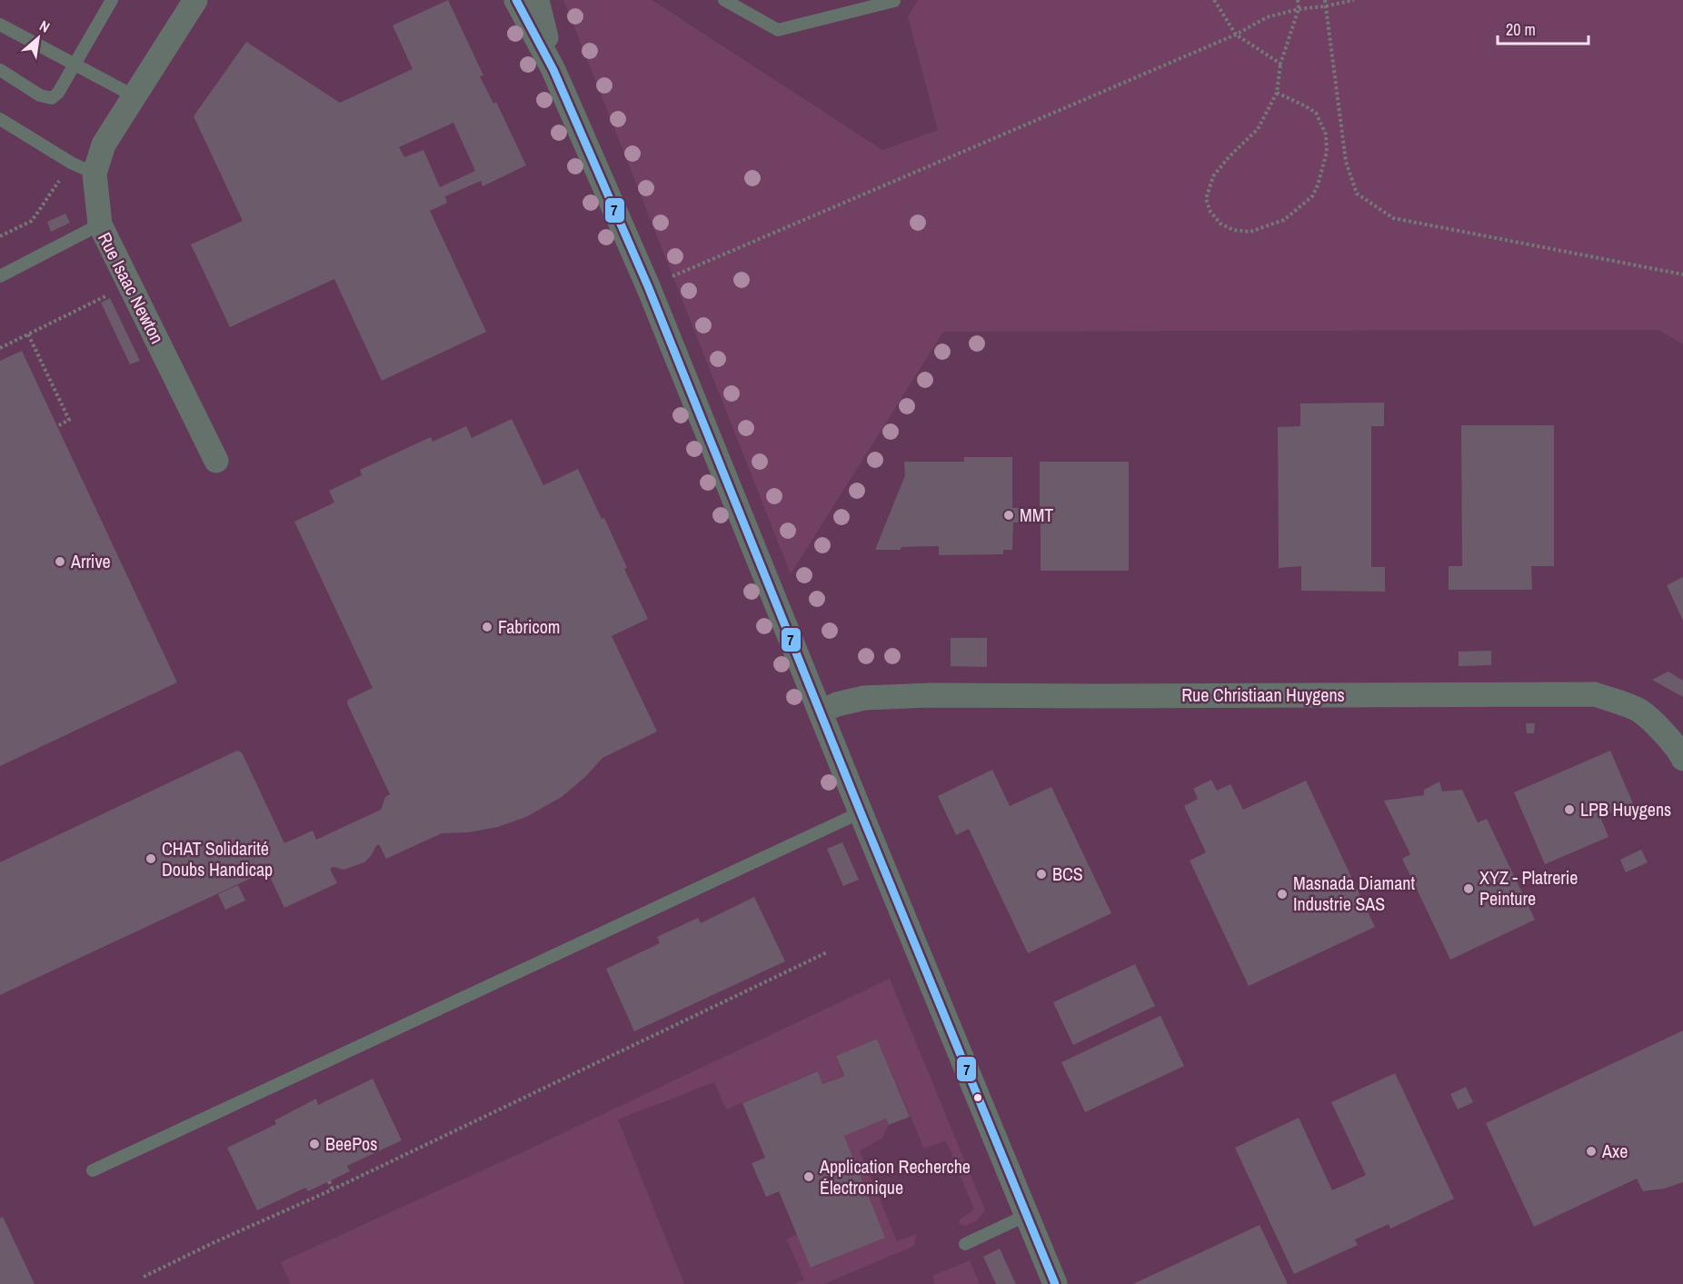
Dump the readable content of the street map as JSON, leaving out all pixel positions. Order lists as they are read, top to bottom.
{
  "streets": {
    "street": ["Rue Isaac Newton", "Rue Christiaan Huygens"]
  },
  "places": [
    "MMT",
    "Arrive",
    "Fabricom",
    "LPB Huygens",
    "CHAT Solidarité Doubs Handicap",
    "BCS",
    "XYZ - Platrerie Peinture",
    "Masnada Diamant Industrie SAS",
    "BeePos",
    "Axe",
    "Application Recherche Électronique"
  ],
  "lines": ["transit line 7"],
  "scale_bar": "20 m",
  "north": "top right"
}
